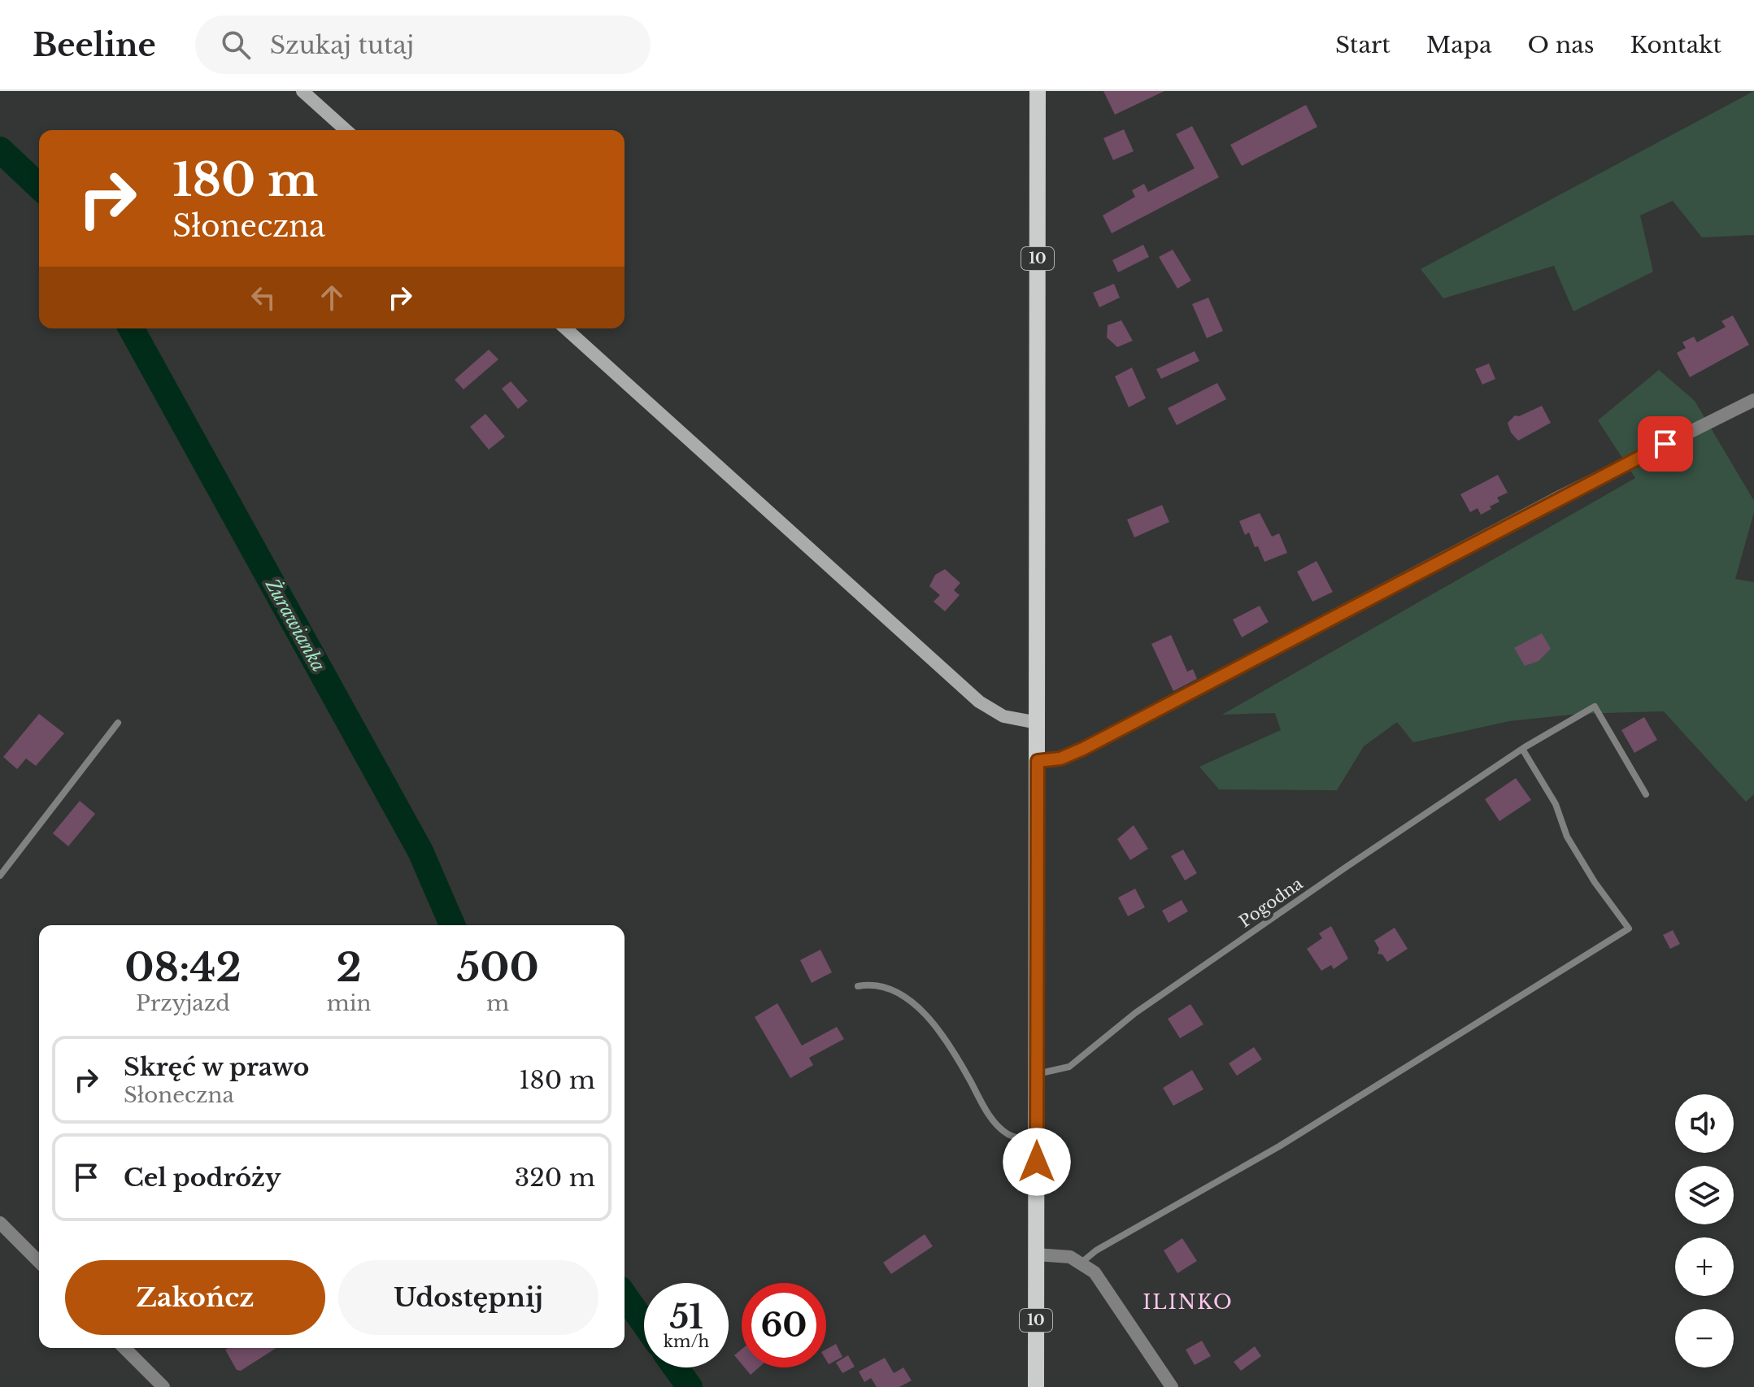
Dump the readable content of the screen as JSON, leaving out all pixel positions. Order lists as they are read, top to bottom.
{
  "streets": {
    "main road": ["10"],
    "lane": ["Pogodna"]
  },
  "crossings": [
    ["10", "Pogodna"]
  ],
  "districts": ["ILINKO"],
  "water": ["Żurawianka"],
  "page": {
    "header": "Beeline",
    "search": "Szukaj tutaj",
    "nav": [
      "Start",
      "Mapa",
      "O nas",
      "Kontakt"
    ],
    "turn": ["180 m", "Słoneczna"],
    "eta": [
      "08:42",
      "Przyjazd",
      "2",
      "min",
      "500",
      "m"
    ],
    "list": [
      {
        "name": "Skręć w prawo",
        "note": "Słoneczna",
        "value": "180 m"
      },
      {
        "name": "Cel podróży",
        "value": "320 m"
      }
    ],
    "map_buttons": ["+", "−"],
    "buttons": ["Zakończ", "Udostępnij"],
    "speed": "51 km/h",
    "limit": "60"
  }
}
